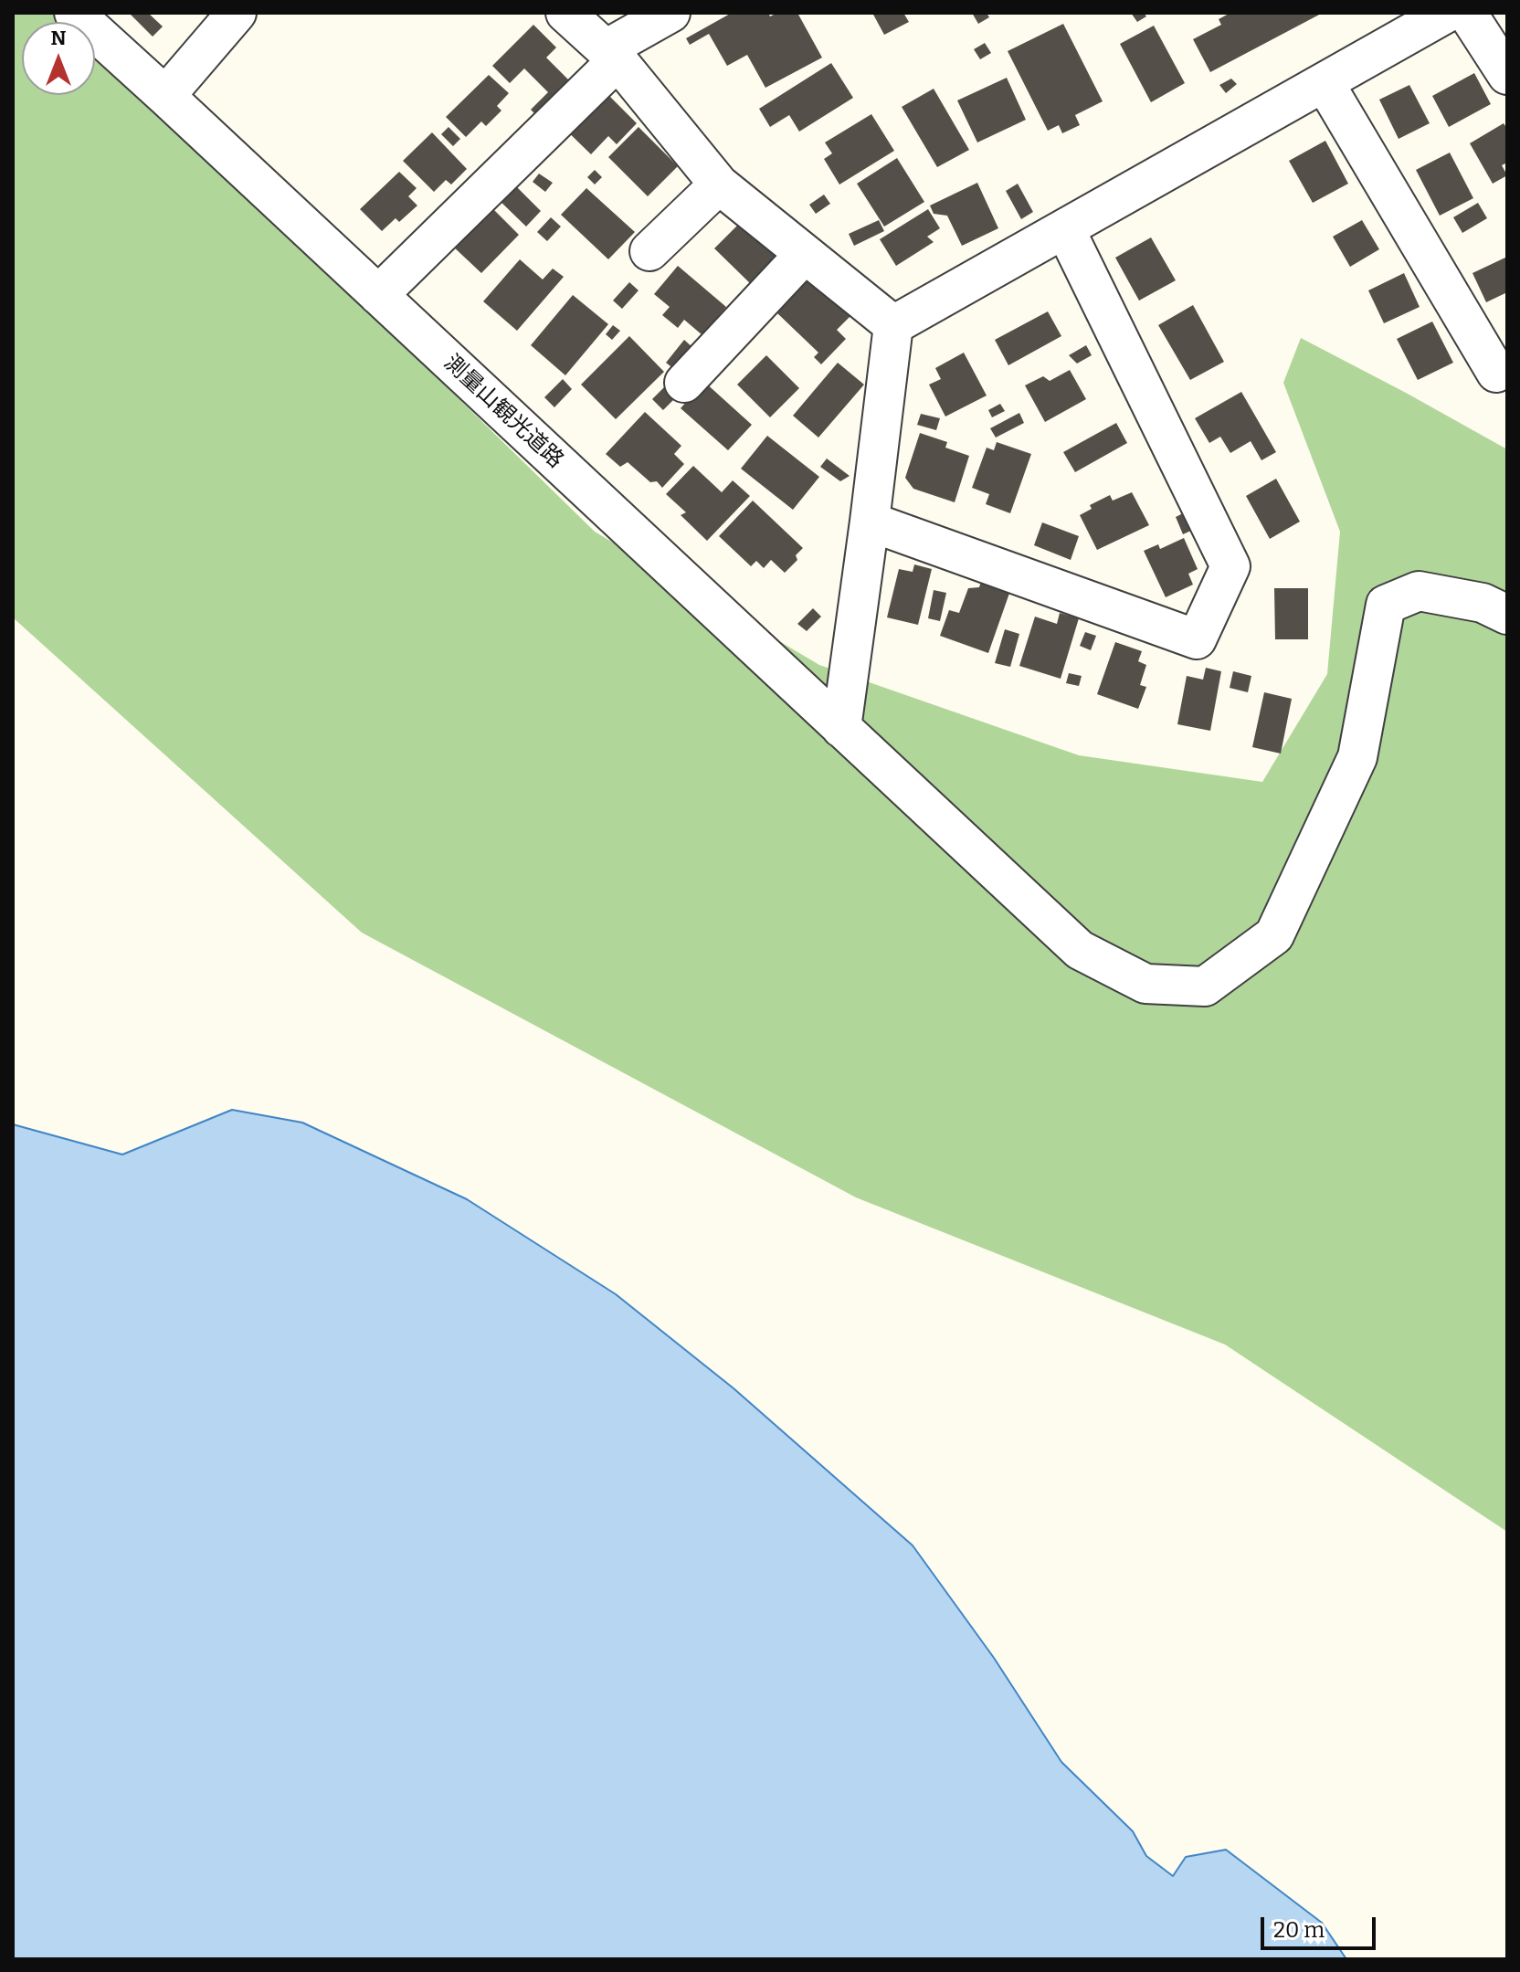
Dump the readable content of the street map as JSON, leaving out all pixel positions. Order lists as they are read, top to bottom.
{
  "streets": {
    "street": ["測量山観光道路"]
  },
  "scale_bar": "20 m",
  "north": "top"
}
